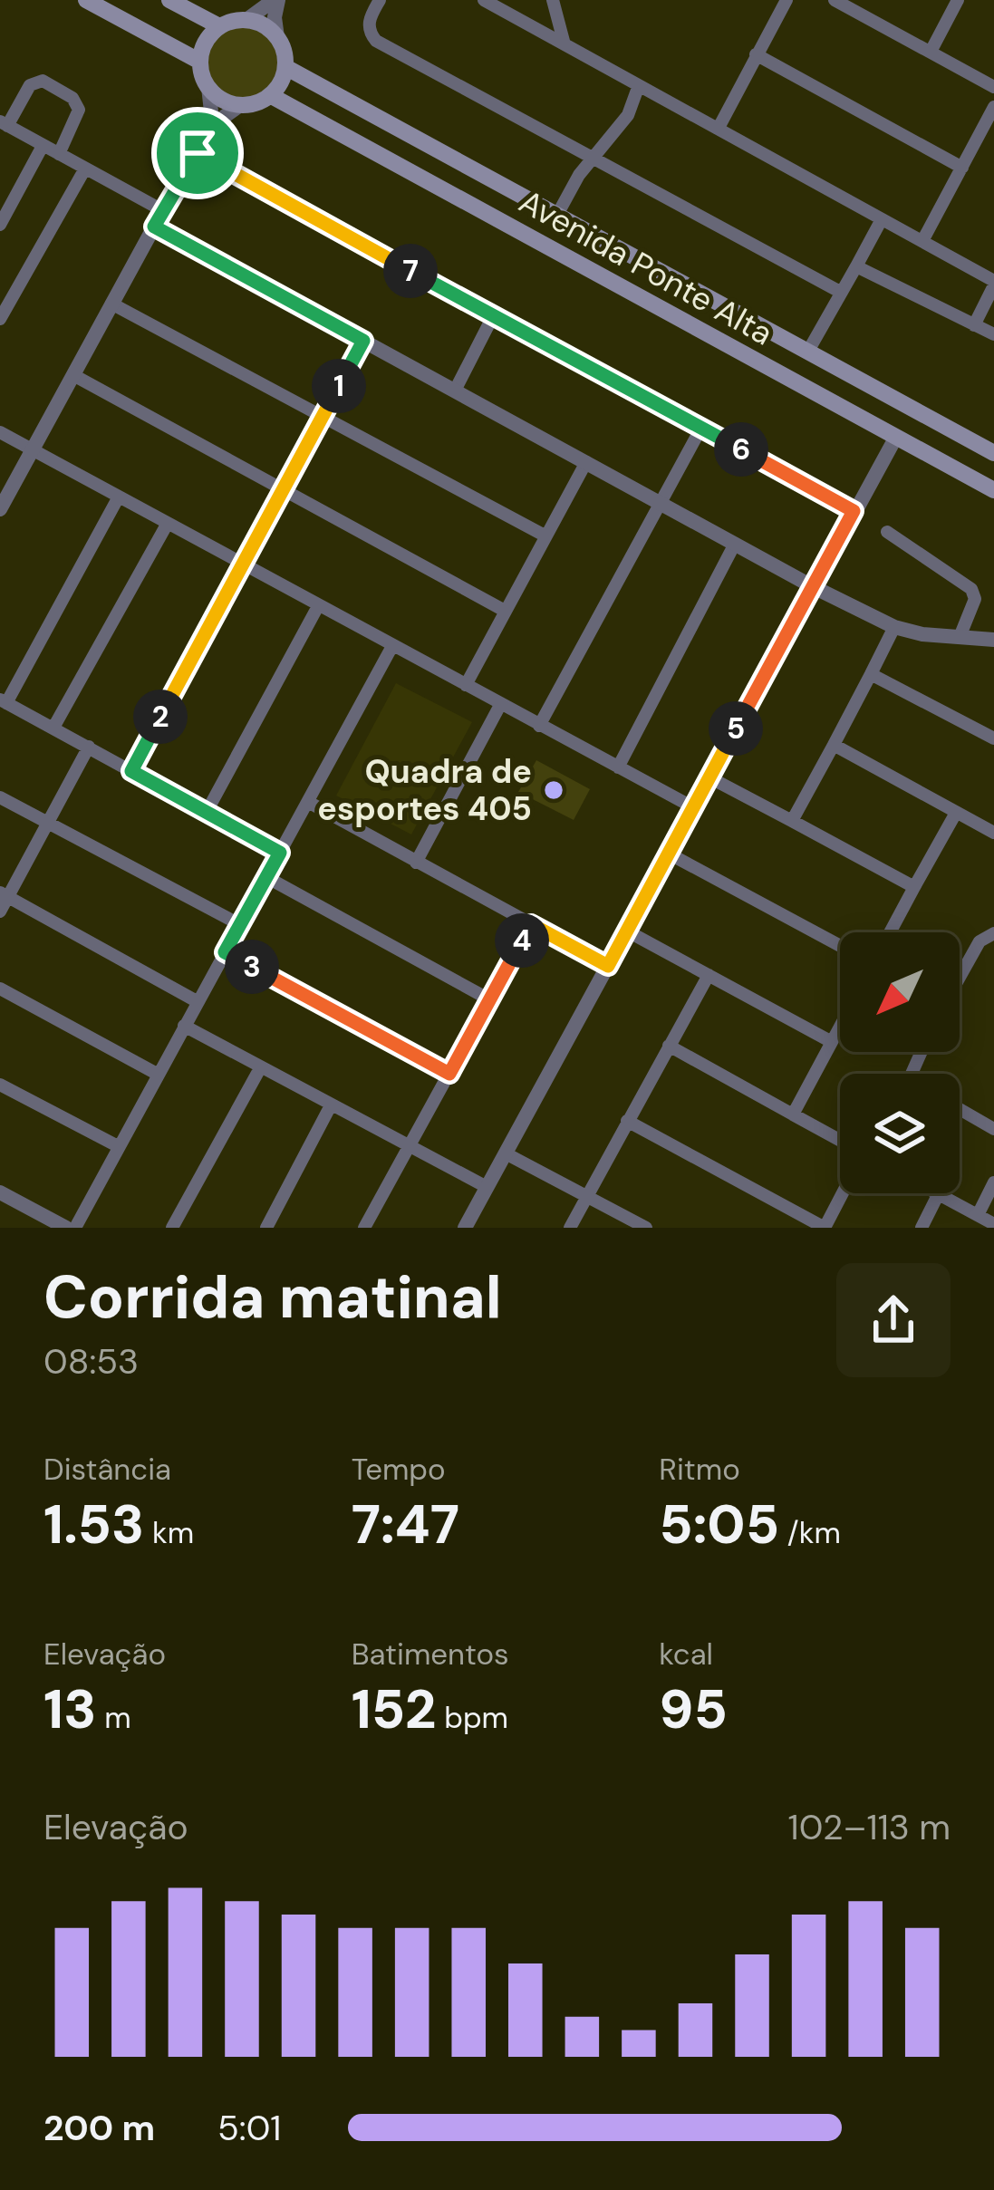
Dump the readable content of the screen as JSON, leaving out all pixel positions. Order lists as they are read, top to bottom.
{
  "streets": {
    "main road": ["Avenida Ponte Alta"]
  },
  "places": ["Quadra de esportes 405"],
  "north": "bottom left",
  "page": {
    "pins": [
      "7",
      "1",
      "6",
      "2",
      "5",
      "4",
      "3"
    ],
    "heading": ["Corrida matinal", "08:53"],
    "stats": [
      ["Distância", "1.53 km"],
      ["Tempo", "7:47"],
      ["Ritmo", "5:05 /km"],
      ["Elevação", "13 m"],
      ["Batimentos", "152 bpm"],
      ["kcal", "95"]
    ],
    "chart": ["Elevação", "102–113 m"],
    "list": [
      {
        "name": "200 m",
        "note": "5:01"
      }
    ]
  }
}
